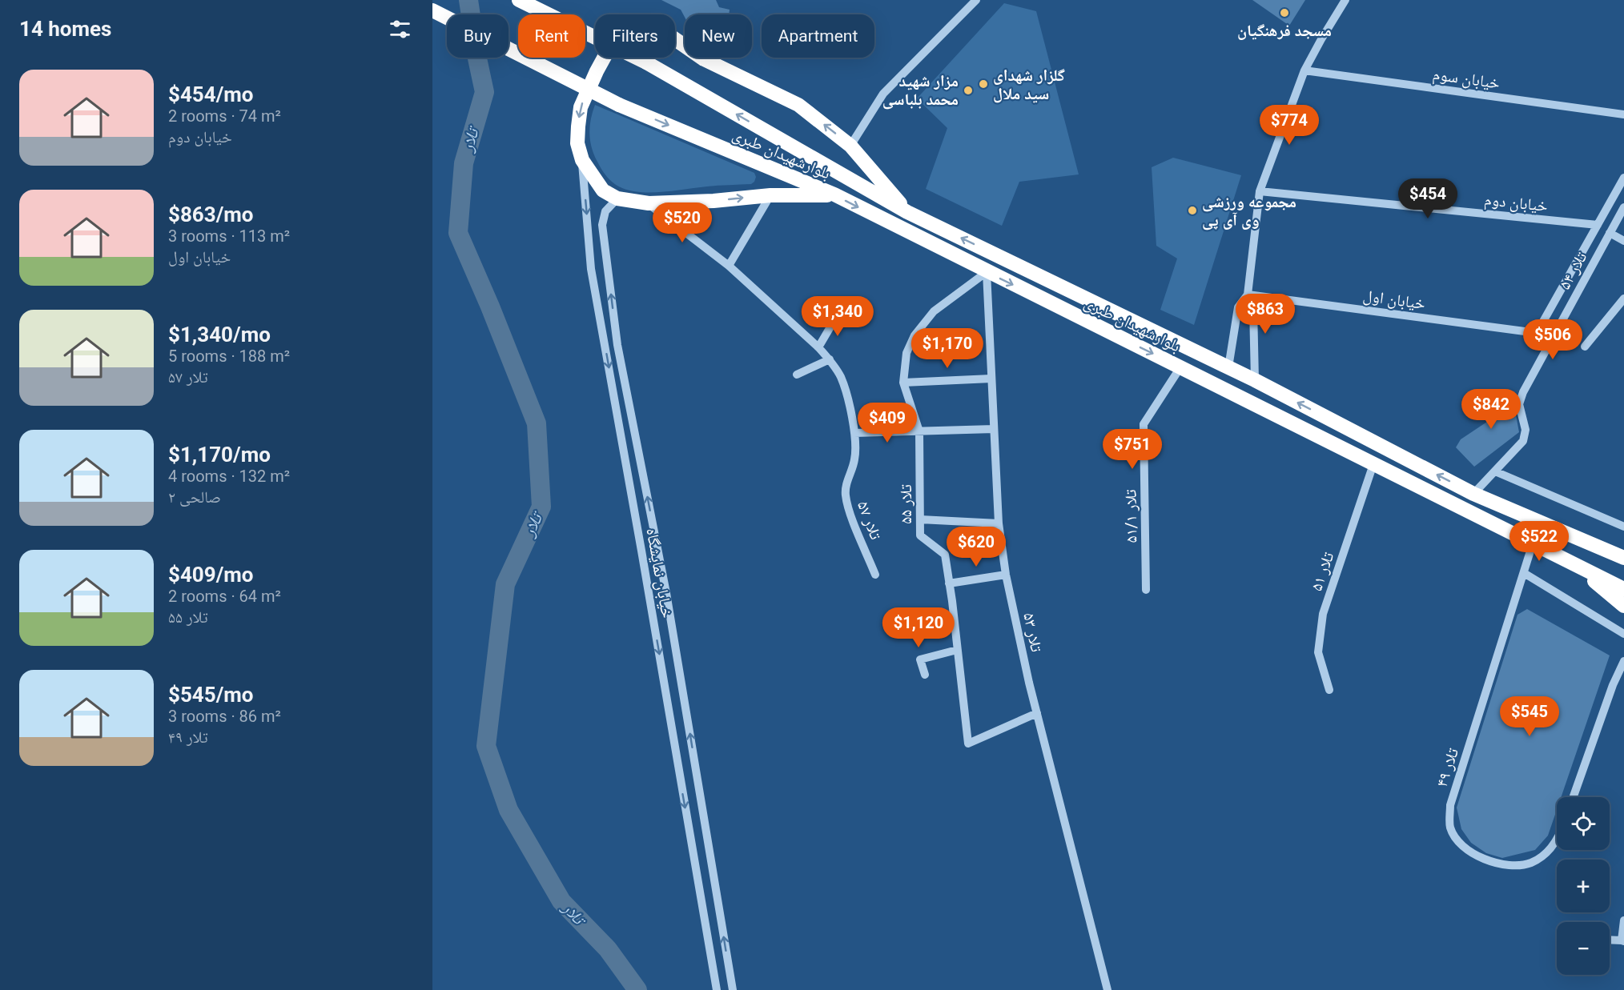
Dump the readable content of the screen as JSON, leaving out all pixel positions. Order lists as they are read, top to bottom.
{
  "streets": {
    "highway": ["بلوارشهیدان طبری"],
    "street": [
      "خیابان سوم",
      "خیابان دوم",
      "تلار ۵۴",
      "خیابان اول",
      "تلار ۵۵",
      "تلار ۵۱/۱",
      "تلار ۵۷",
      "تلار ۵۱",
      "خیابان نمایشگاه",
      "تلار ۵۳",
      "تلار ۴۹"
    ]
  },
  "crossings": [
    ["بلوارشهیدان طبری", "تلار ۵۴"],
    ["بلوارشهیدان طبری", "تلار ۵۵"],
    ["بلوارشهیدان طبری", "تلار ۵۱/۱"],
    ["بلوارشهیدان طبری", "تلار ۵۱"],
    ["بلوارشهیدان طبری", "تلار ۵۳"],
    ["بلوارشهیدان طبری", "تلار ۴۹"],
    ["خیابان دوم", "خیابان اول"],
    ["تلار ۵۵", "تلار ۵۳"]
  ],
  "water": ["تلار"],
  "places": [
    "مسجد فرهنگیان",
    "گلزار شهدای سید ملال",
    "مزار شهید محمد بلباسی",
    "مجموعه ورزشی وی آی پی"
  ],
  "page": {
    "heading": "14 homes",
    "chip": [
      "Buy",
      "Rent",
      "Filters",
      "New",
      "Apartment"
    ],
    "list": [
      {
        "name": "$454/mo",
        "note": "2 rooms · 74 m² · خیابان دوم"
      },
      {
        "name": "$863/mo",
        "note": "3 rooms · 113 m² · خیابان اول"
      },
      {
        "name": "$1,340/mo",
        "note": "5 rooms · 188 m² · تلار ۵۷"
      },
      {
        "name": "$1,170/mo",
        "note": "4 rooms · 132 m² · صالحی ۲"
      },
      {
        "name": "$409/mo",
        "note": "2 rooms · 64 m² · تلار ۵۵"
      },
      {
        "name": "$545/mo",
        "note": "3 rooms · 86 m² · تلار ۴۹"
      }
    ],
    "price": [
      "$774",
      "$454",
      "$520",
      "$863",
      "$1,340",
      "$506",
      "$1,170",
      "$842",
      "$409",
      "$751",
      "$522",
      "$620",
      "$1,120",
      "$545"
    ],
    "map_buttons": ["+", "−"]
  }
}
